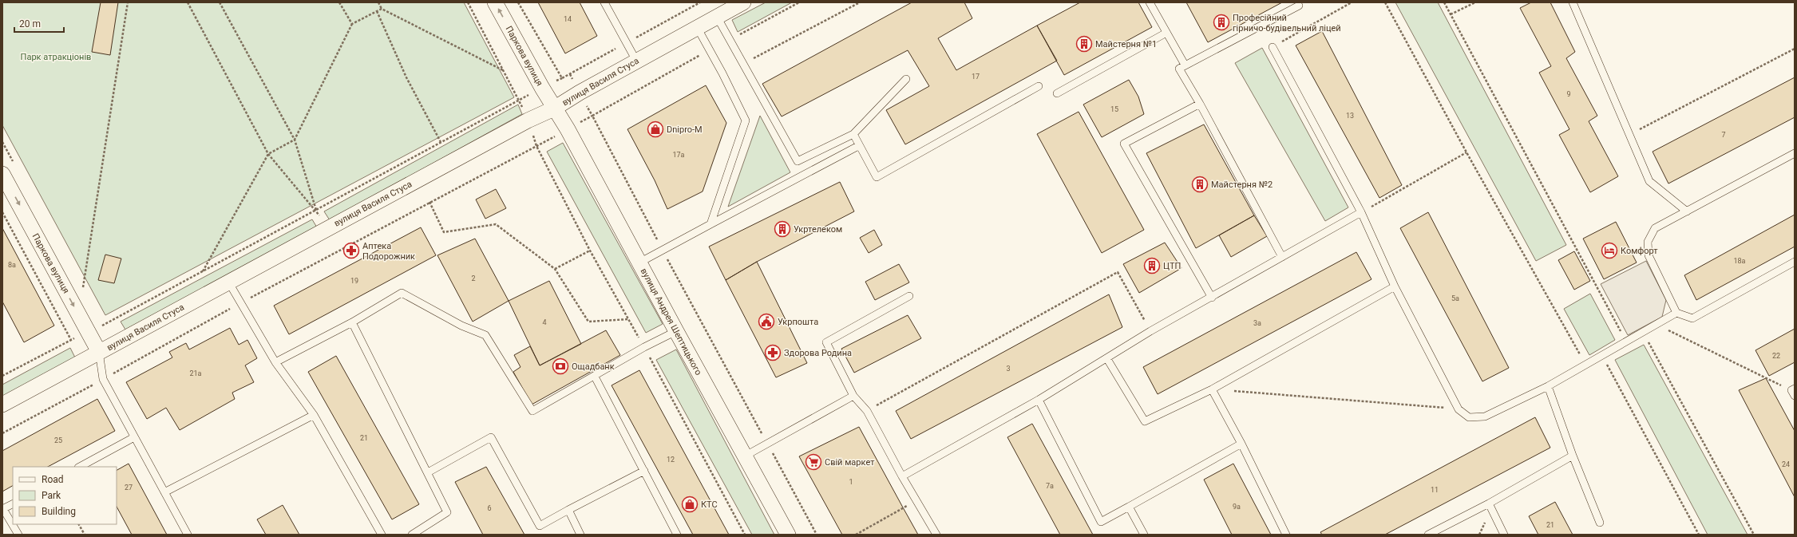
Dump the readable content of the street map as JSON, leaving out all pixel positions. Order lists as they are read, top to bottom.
{
  "streets": {
    "street": ["Паркова вулиця", "вулиця Василя Стуса", "вулиця Андрея Шептицького"]
  },
  "crossings": [
    ["Паркова вулиця", "вулиця Василя Стуса"],
    ["Паркова вулиця", "вулиця Андрея Шептицького"],
    ["вулиця Василя Стуса", "вулиця Андрея Шептицького"]
  ],
  "parks": ["Парк атракціонів"],
  "places": {
    "building": [
      "Професійний гірничо-будівельний ліцей",
      "Майстерня №1",
      "Майстерня №2",
      "Укртелеком",
      "ЦТП"
    ],
    "shop": ["Dnipro-M", "КТС"],
    "pharmacy": ["Аптека Подорожник", "Здорова Родина"],
    "hotel": ["Комфорт"],
    "public building": ["Укрпошта"],
    "bank": ["Ощадбанк"],
    "supermarket": ["Свій маркет"]
  },
  "house_numbers": [
    "14",
    "17",
    "9",
    "15",
    "13",
    "7",
    "17а",
    "18а",
    "8а",
    "2",
    "19",
    "5а",
    "4",
    "3а",
    "22",
    "3",
    "21а",
    "21",
    "25",
    "12",
    "24",
    "1",
    "7а",
    "27",
    "11",
    "9а",
    "6",
    "21"
  ],
  "legend": ["Road", "Park", "Building"],
  "scale_bar": "20 m"
}
